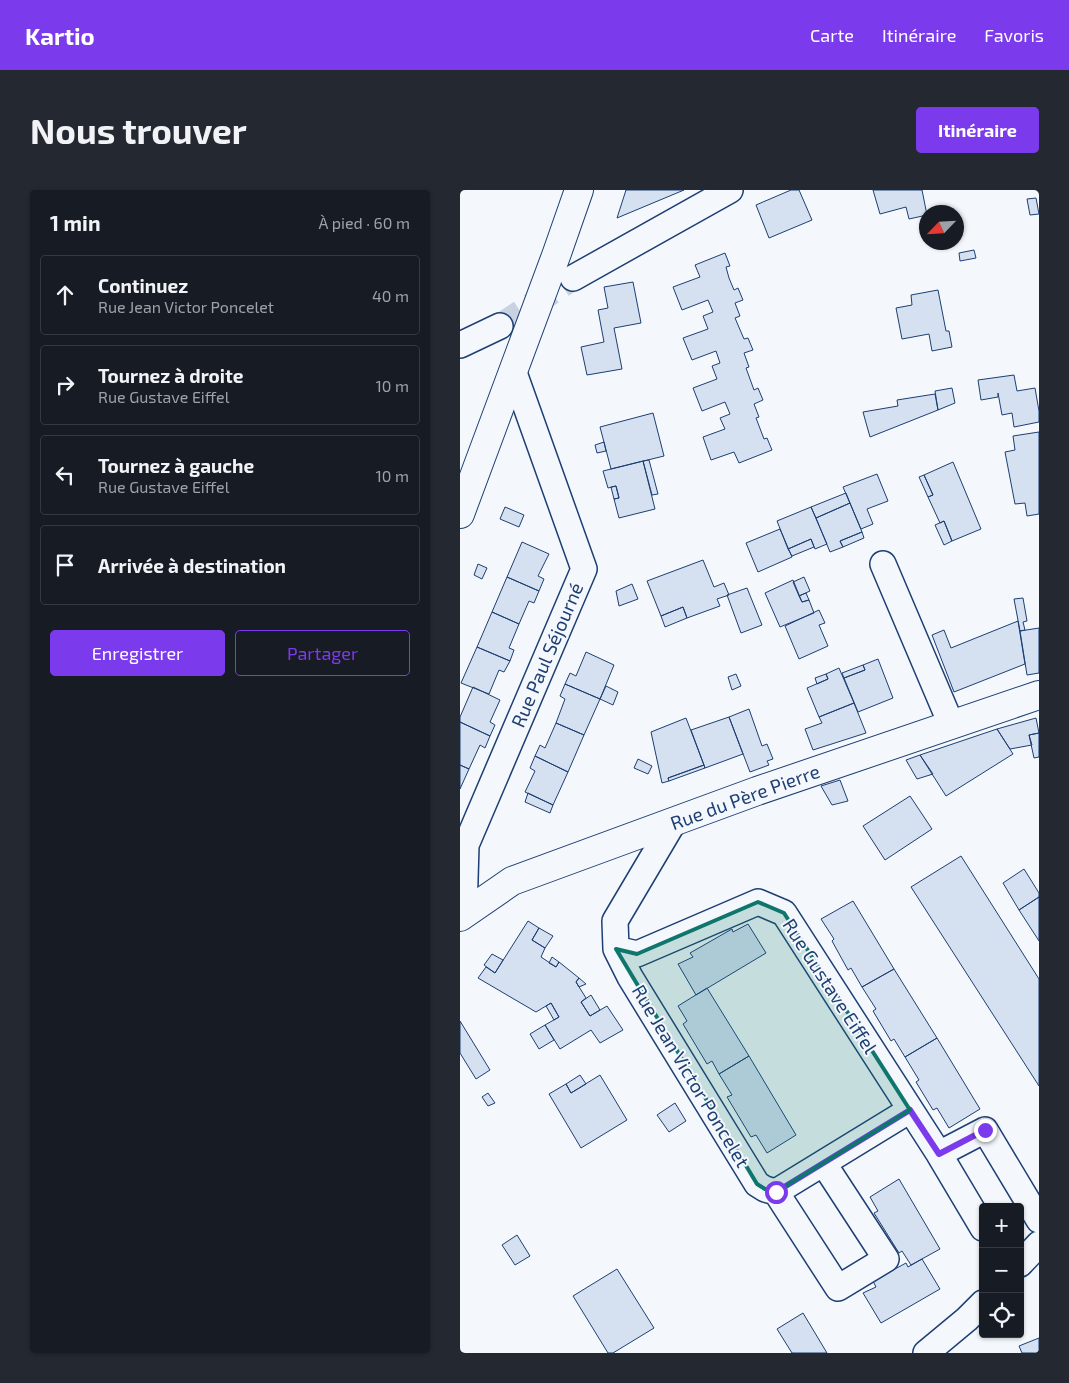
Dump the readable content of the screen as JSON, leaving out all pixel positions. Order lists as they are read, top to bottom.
{
  "streets": {
    "street": [
      "Rue Paul Séjourné",
      "Rue du Père Pierre",
      "Rue Gustave Eiffel",
      "Rue Jean Victor Poncelet"
    ]
  },
  "crossings": [
    ["Rue Paul Séjourné", "Rue du Père Pierre"],
    ["Rue Gustave Eiffel", "Rue Jean Victor Poncelet"]
  ],
  "north": "bottom left",
  "page": {
    "header": "Kartio",
    "nav": ["Carte", "Itinéraire", "Favoris"],
    "buttons": [
      "Itinéraire",
      ["Enregistrer", "Partager"]
    ],
    "title": "Nous trouver",
    "heading": ["1 min", "À pied · 60 m"],
    "list": [
      ["Continuez", "Rue Jean Victor Poncelet", "40 m"],
      ["Tournez à droite", "Rue Gustave Eiffel", "10 m"],
      ["Tournez à gauche", "Rue Gustave Eiffel", "10 m"],
      "Arrivée à destination"
    ],
    "map_buttons": ["+", "−"]
  }
}
